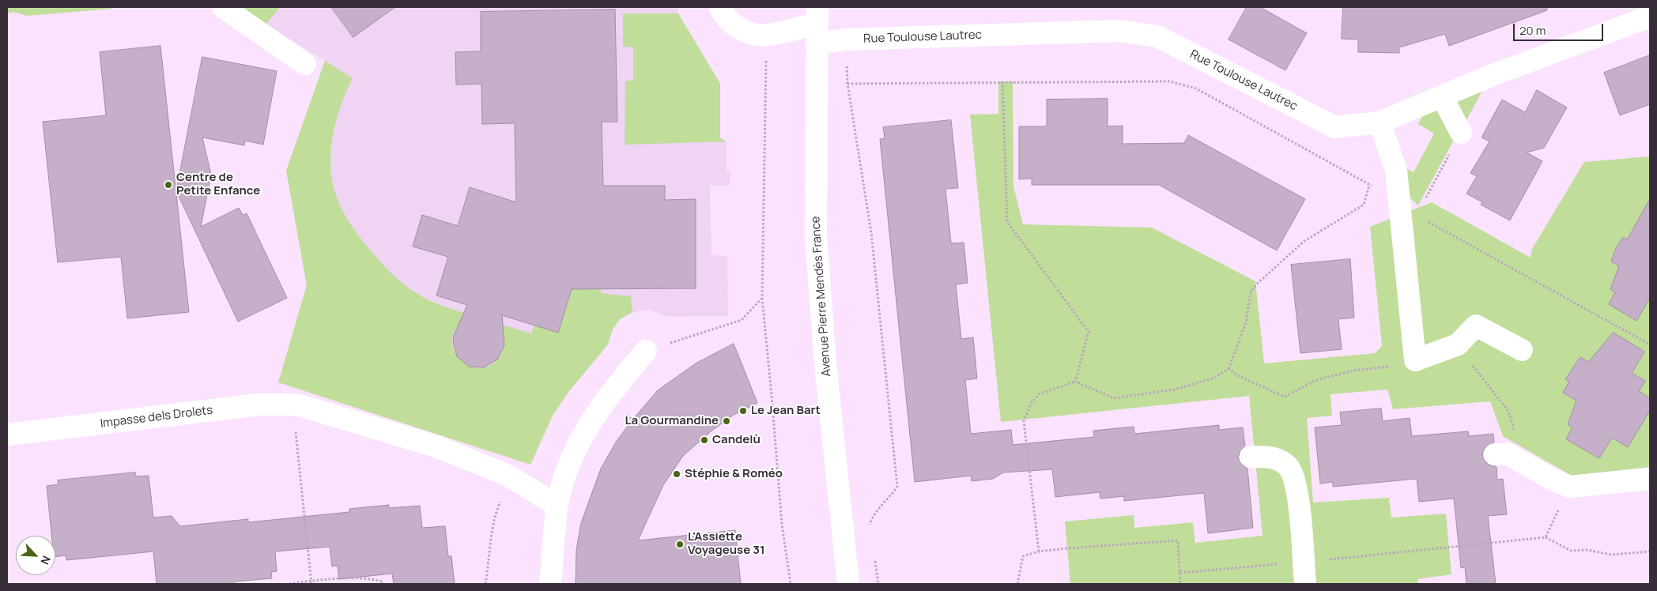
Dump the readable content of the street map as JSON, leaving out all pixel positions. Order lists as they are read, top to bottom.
{
  "streets": {
    "street": ["Rue Toulouse Lautrec", "Avenue Pierre Mendès France", "Impasse dels Drolets"]
  },
  "crossings": [
    ["Rue Toulouse Lautrec", "Avenue Pierre Mendès France"]
  ],
  "places": [
    "Centre de Petite Enfance",
    "Le Jean Bart",
    "La Gourmandine",
    "Candelù",
    "Stéphie & Roméo",
    "L'Assiette Voyageuse 31"
  ],
  "scale_bar": "20 m",
  "north": "bottom right"
}
